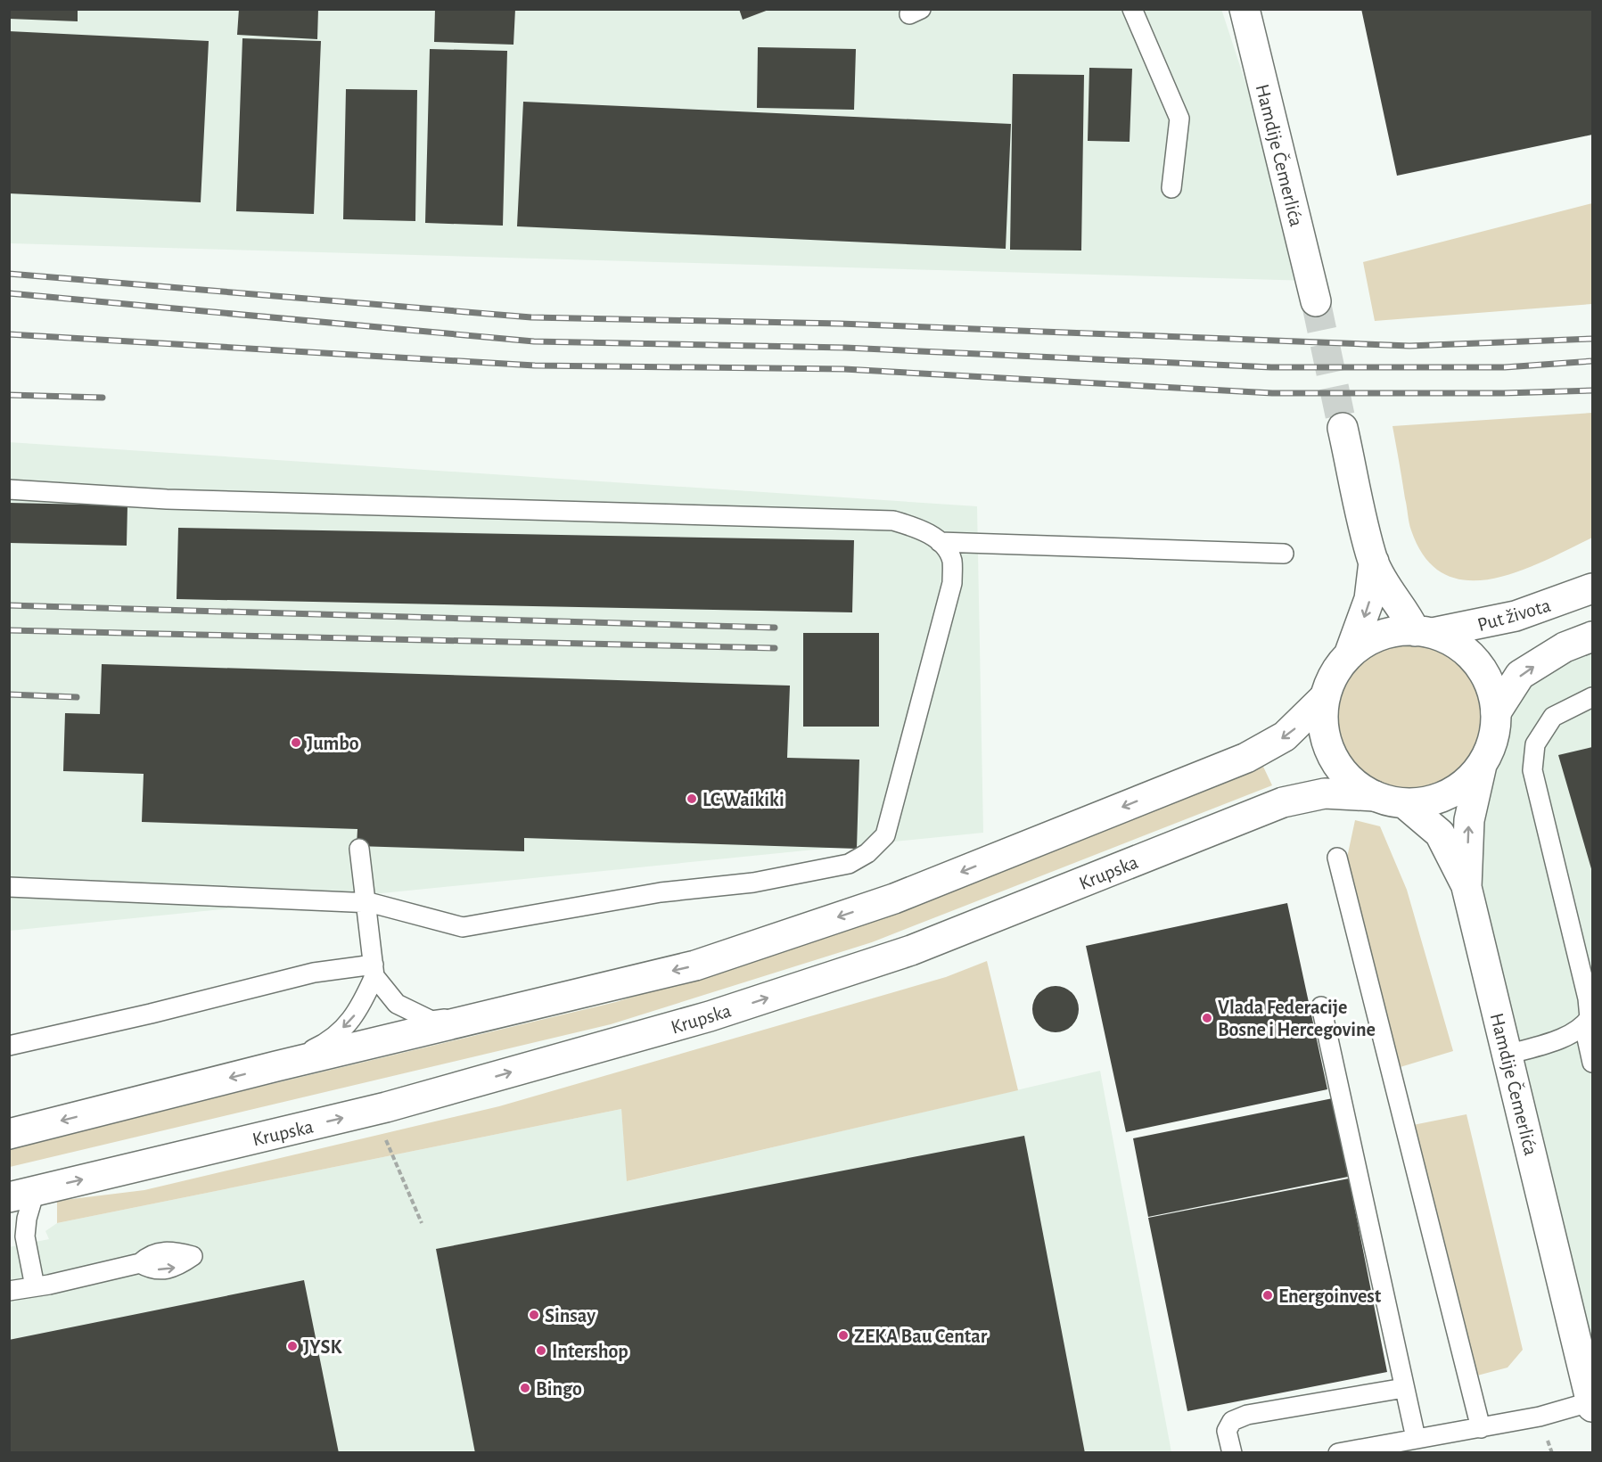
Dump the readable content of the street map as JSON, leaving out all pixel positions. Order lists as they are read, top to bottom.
{
  "streets": {
    "street": ["Hamdije Čemerlića", "Put života", "Krupska"]
  },
  "crossings": [
    ["Hamdije Čemerlića", "Put života"],
    ["Hamdije Čemerlića", "Krupska"],
    ["Put života", "Krupska"]
  ],
  "places": [
    "Jumbo",
    "LC Waikiki",
    "Vlada Federacije Bosne i Hercegovine",
    "Energoinvest",
    "Sinsay",
    "ZEKA Bau Centar",
    "JYSK",
    "Intershop",
    "Bingo"
  ]
}
